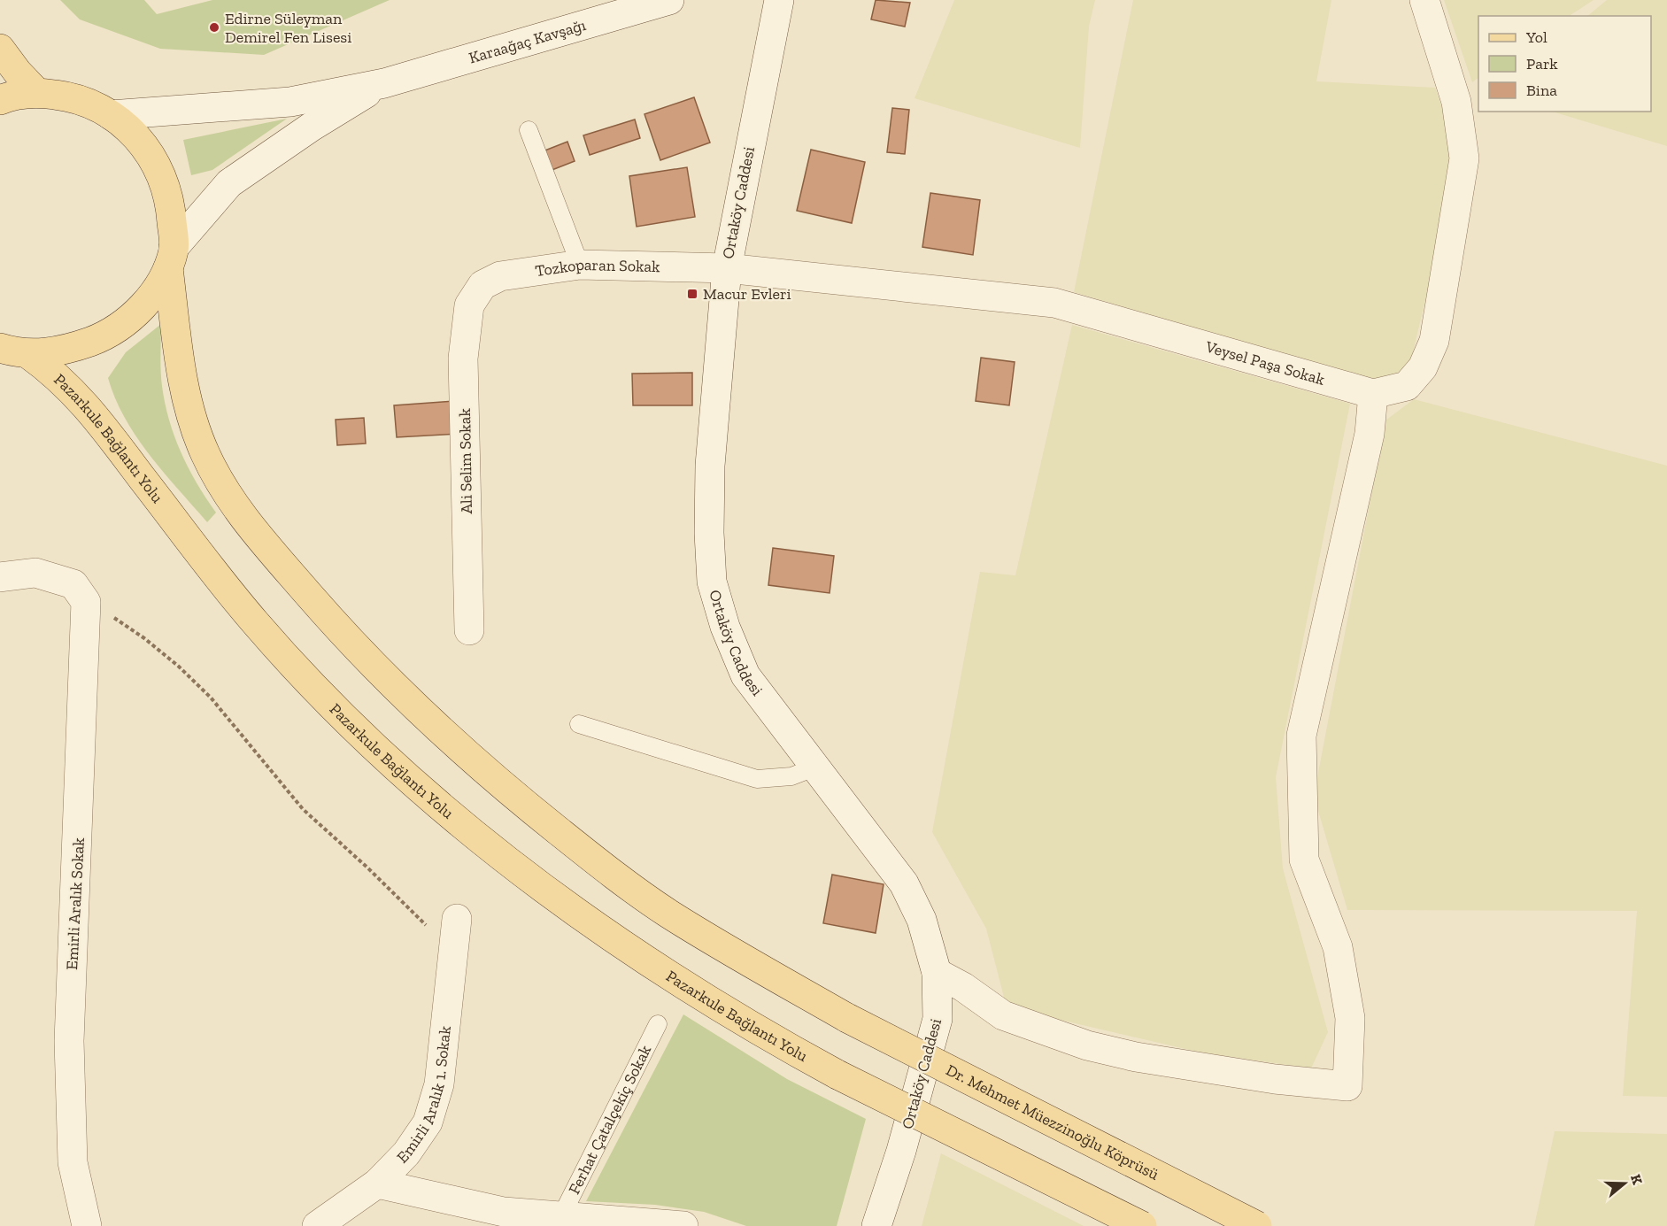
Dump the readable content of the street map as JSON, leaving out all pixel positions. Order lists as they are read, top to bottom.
{
  "streets": {
    "main road": ["Pazarkule Bağlantı Yolu", "Dr. Mehmet Müezzinoğlu Köprüsü"],
    "street": [
      "Karaağaç Kavşağı",
      "Ortaköy Caddesi",
      "Tozkoparan Sokak",
      "Veysel Paşa Sokak",
      "Ali Selim Sokak",
      "Emirli Aralık Sokak",
      "Emirli Aralık 1. Sokak"
    ],
    "lane": ["Ferhat Çatalçekiç Sokak"]
  },
  "crossings": [
    ["Karaağaç Kavşağı", "Dr. Mehmet Müezzinoğlu Köprüsü"],
    ["Ortaköy Caddesi", "Tozkoparan Sokak"],
    ["Ortaköy Caddesi", "Veysel Paşa Sokak"],
    ["Tozkoparan Sokak", "Veysel Paşa Sokak"],
    ["Tozkoparan Sokak", "Ali Selim Sokak"]
  ],
  "places": {
    "other": ["Edirne Süleyman Demirel Fen Lisesi"],
    "transit": ["Macur Evleri"]
  },
  "legend": ["Yol", "Park", "Bina"],
  "north": "right"
}
